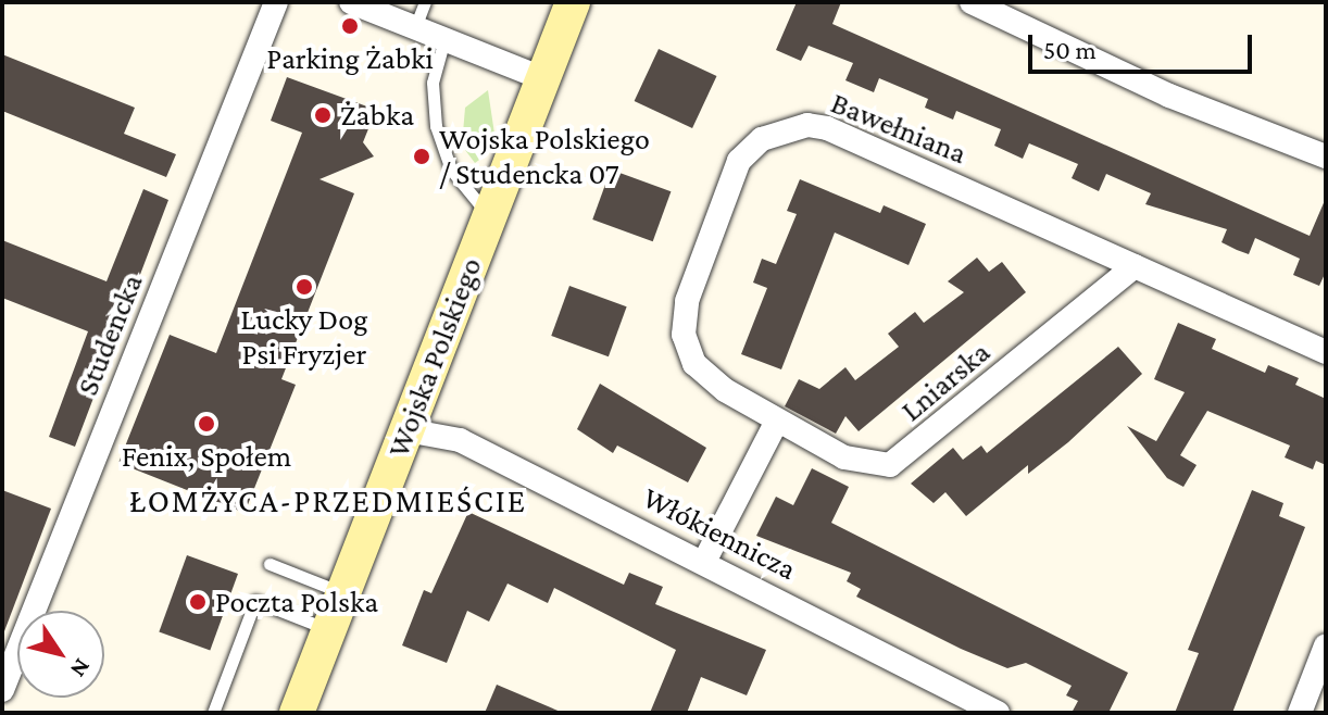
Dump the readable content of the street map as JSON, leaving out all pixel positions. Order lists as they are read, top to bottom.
{
  "streets": {
    "main road": ["Wojska Polskiego"],
    "street": [
      "Bawełniana",
      "Studencka",
      "Lniarska",
      "Włókiennicza"
    ]
  },
  "crossings": [
    ["Bawełniana", "Lniarska"],
    ["Wojska Polskiego", "Włókiennicza"]
  ],
  "districts": ["ŁOMŻYCA-PRZEDMIEŚCIE"],
  "places": [
    "Parking Żabki",
    "Żabka",
    "Wojska Polskiego / Studencka 07",
    "Lucky Dog Psi Fryzjer",
    "Fenix, Społem",
    "Poczta Polska"
  ],
  "scale_bar": "50 m",
  "north": "bottom right"
}
